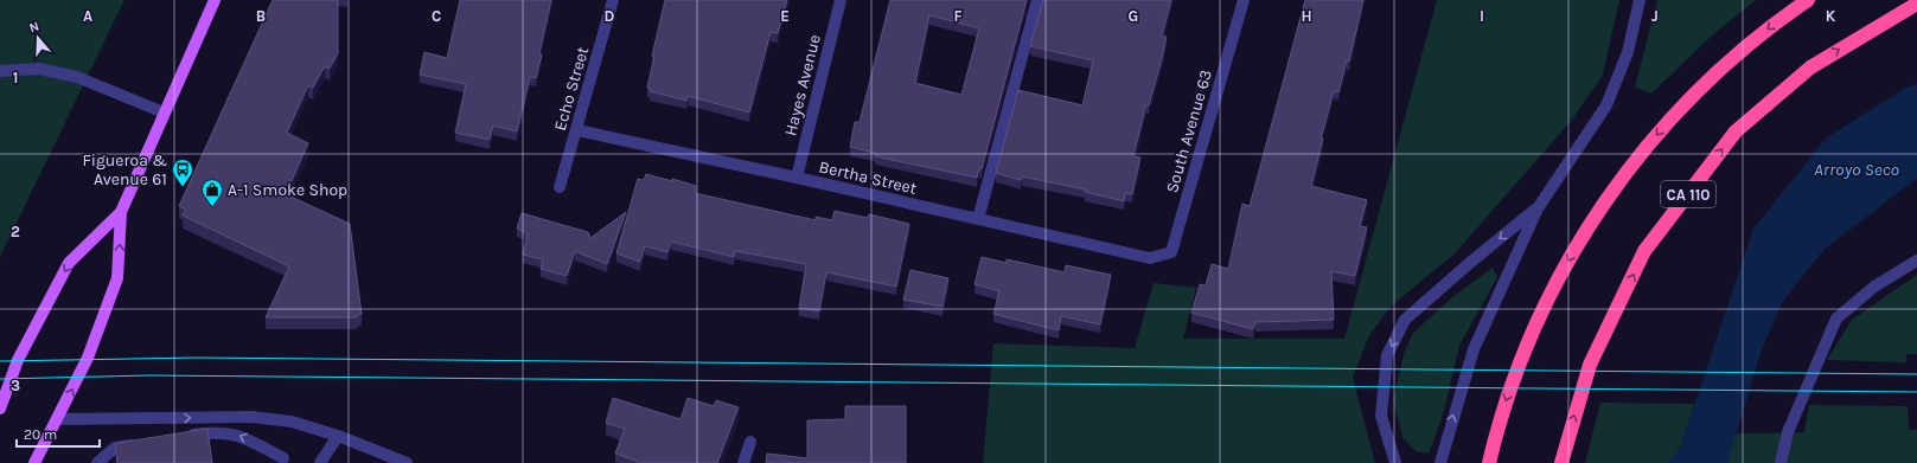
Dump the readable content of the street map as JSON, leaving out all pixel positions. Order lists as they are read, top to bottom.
{
  "streets": {
    "highway": ["CA 110"],
    "street": [
      "Hayes Avenue",
      "Echo Street",
      "South Avenue 63",
      "Bertha Street"
    ]
  },
  "crossings": [
    ["Hayes Avenue", "Bertha Street"],
    ["Echo Street", "Bertha Street"],
    ["South Avenue 63", "Bertha Street"]
  ],
  "water": ["Arroyo Seco"],
  "places": {
    "bus stop": ["Figueroa & Avenue 61"],
    "shop": ["A-1 Smoke Shop"]
  },
  "scale_bar": "20 m",
  "north": "top",
  "grid": {
    "columns": [
      "A",
      "B",
      "C",
      "D",
      "E",
      "F",
      "G",
      "H",
      "I",
      "J",
      "K"
    ],
    "rows": ["1", "2", "3"]
  }
}
